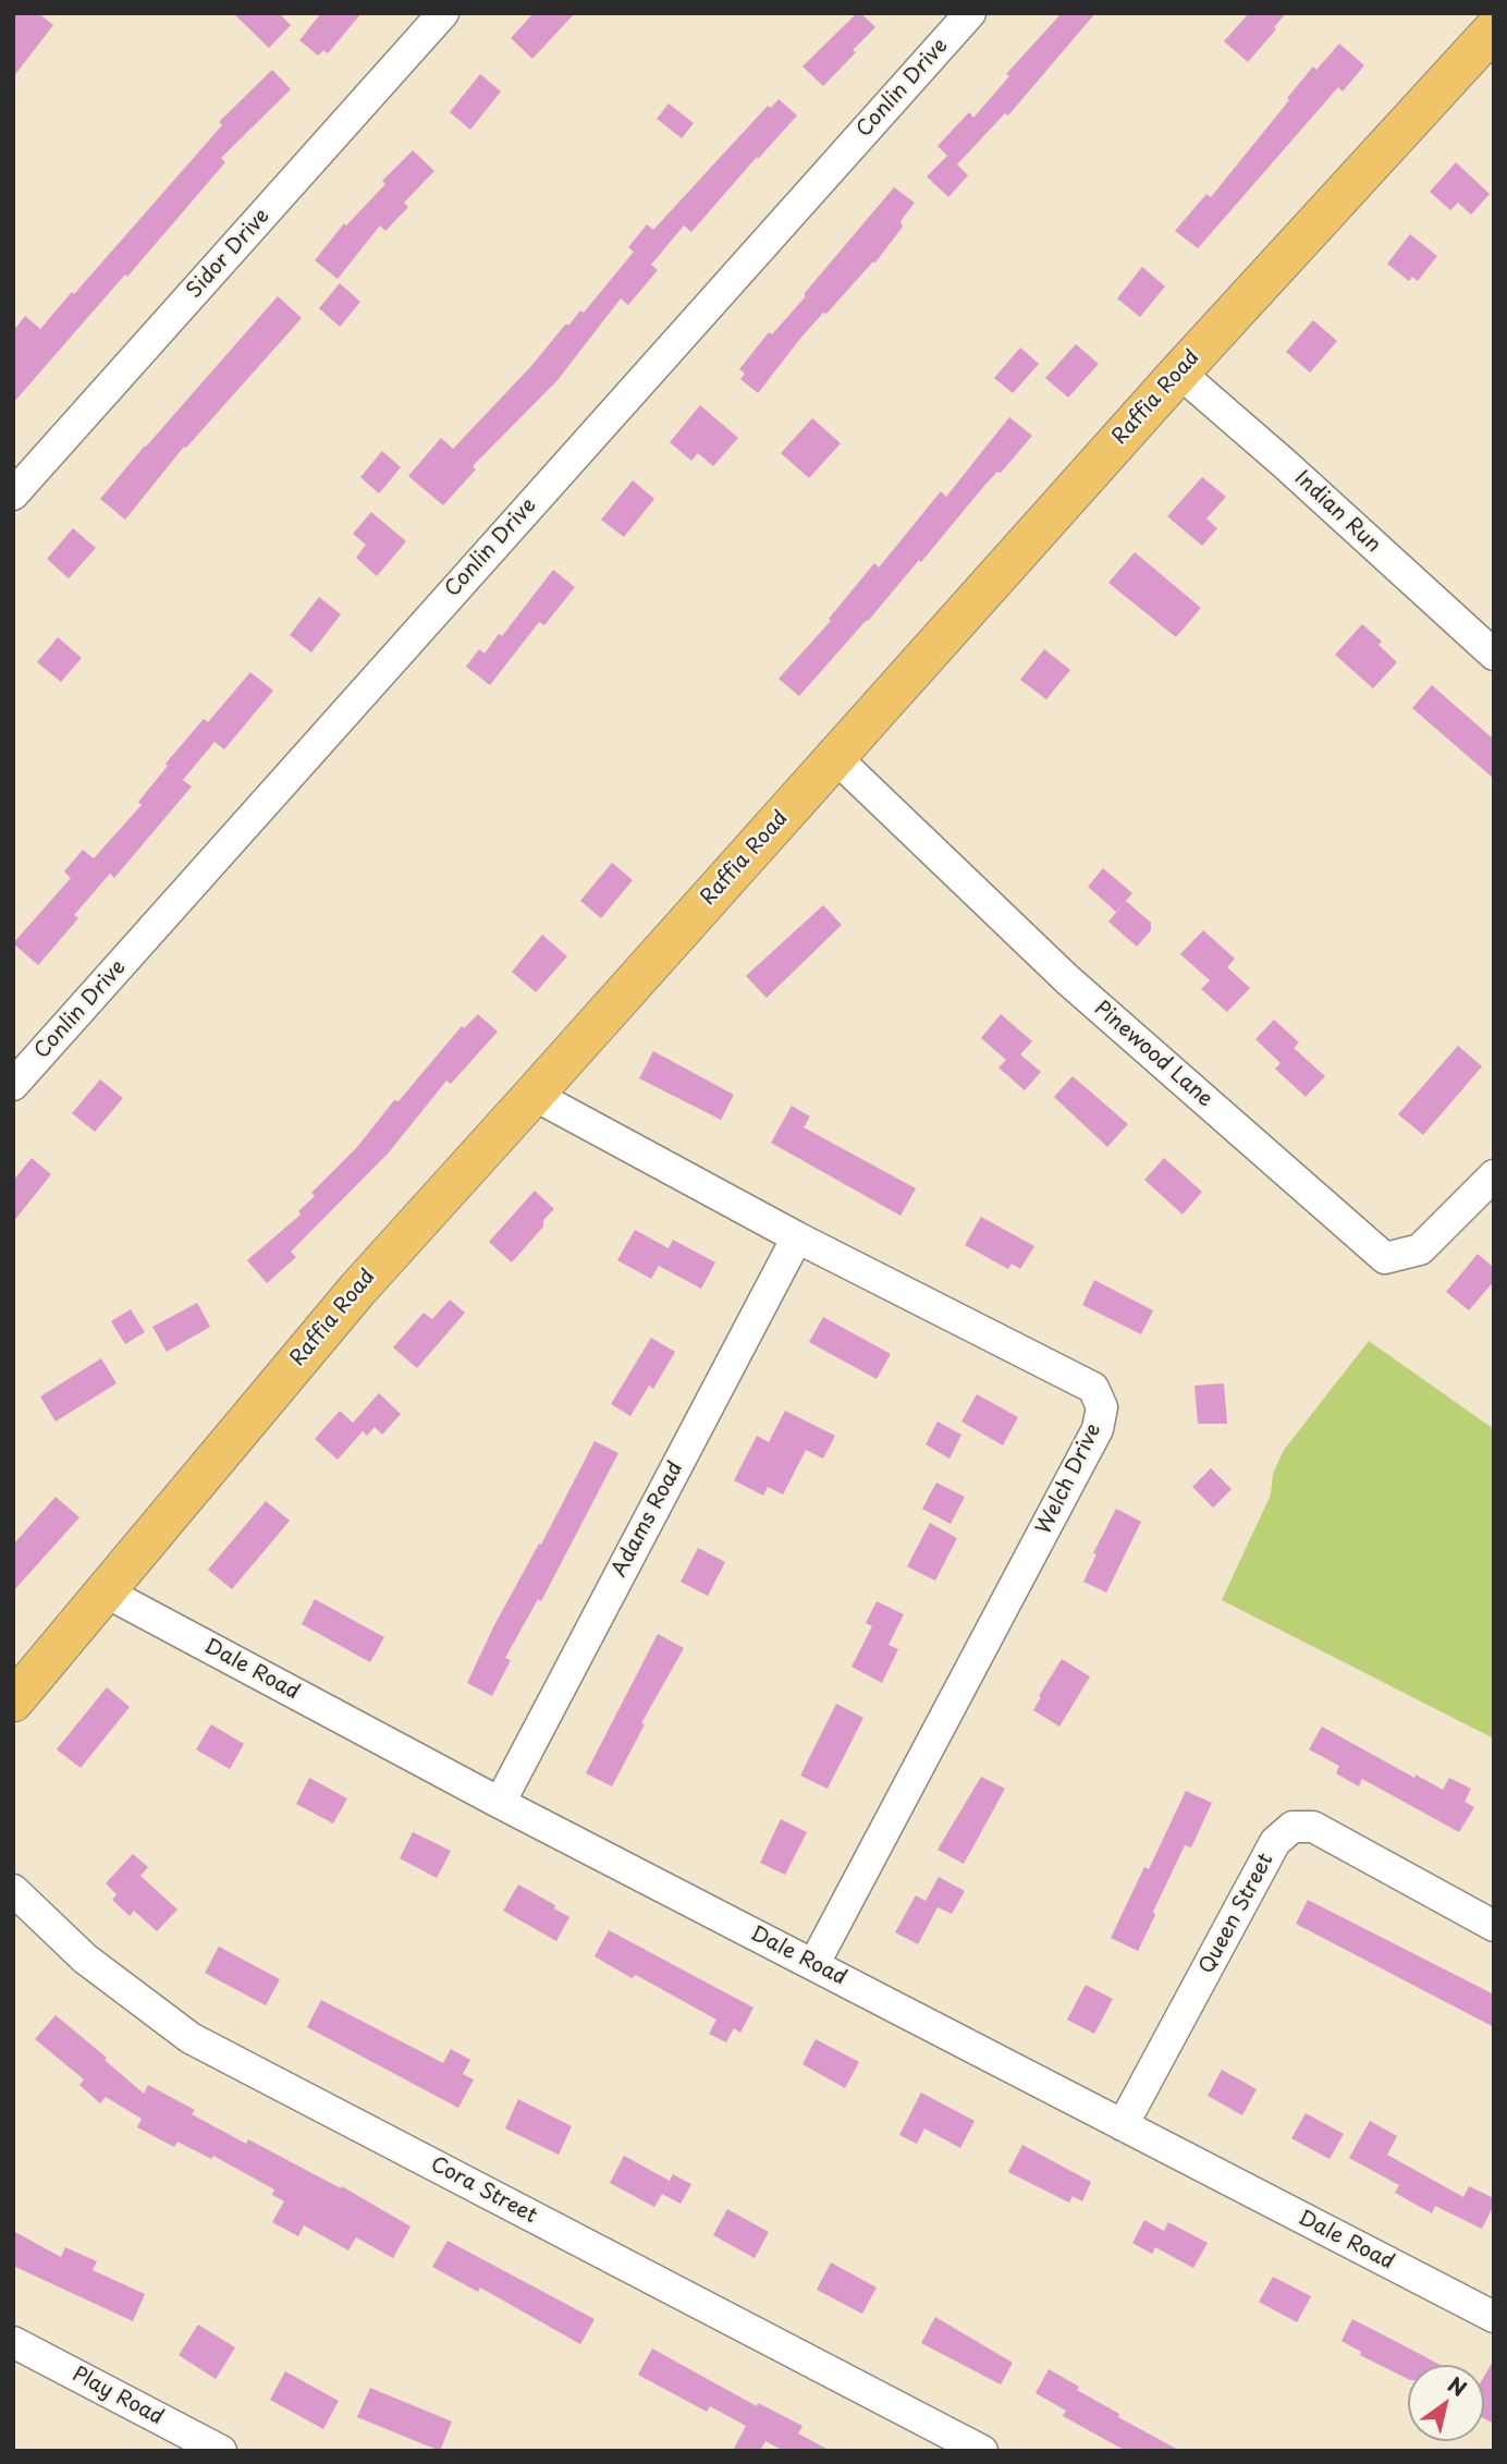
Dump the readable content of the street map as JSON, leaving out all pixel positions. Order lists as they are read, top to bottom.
{
  "streets": {
    "main road": ["Raffia Road"],
    "street": [
      "Conlin Drive",
      "Sidor Drive",
      "Indian Run",
      "Pinewood Lane",
      "Welch Drive",
      "Adams Road",
      "Dale Road",
      "Queen Street",
      "Cora Street",
      "Play Road"
    ]
  },
  "crossings": [
    ["Raffia Road", "Indian Run"],
    ["Raffia Road", "Pinewood Lane"],
    ["Raffia Road", "Welch Drive"],
    ["Raffia Road", "Dale Road"],
    ["Welch Drive", "Adams Road"],
    ["Welch Drive", "Dale Road"],
    ["Adams Road", "Dale Road"],
    ["Dale Road", "Queen Street"]
  ],
  "north": "top right"
}
